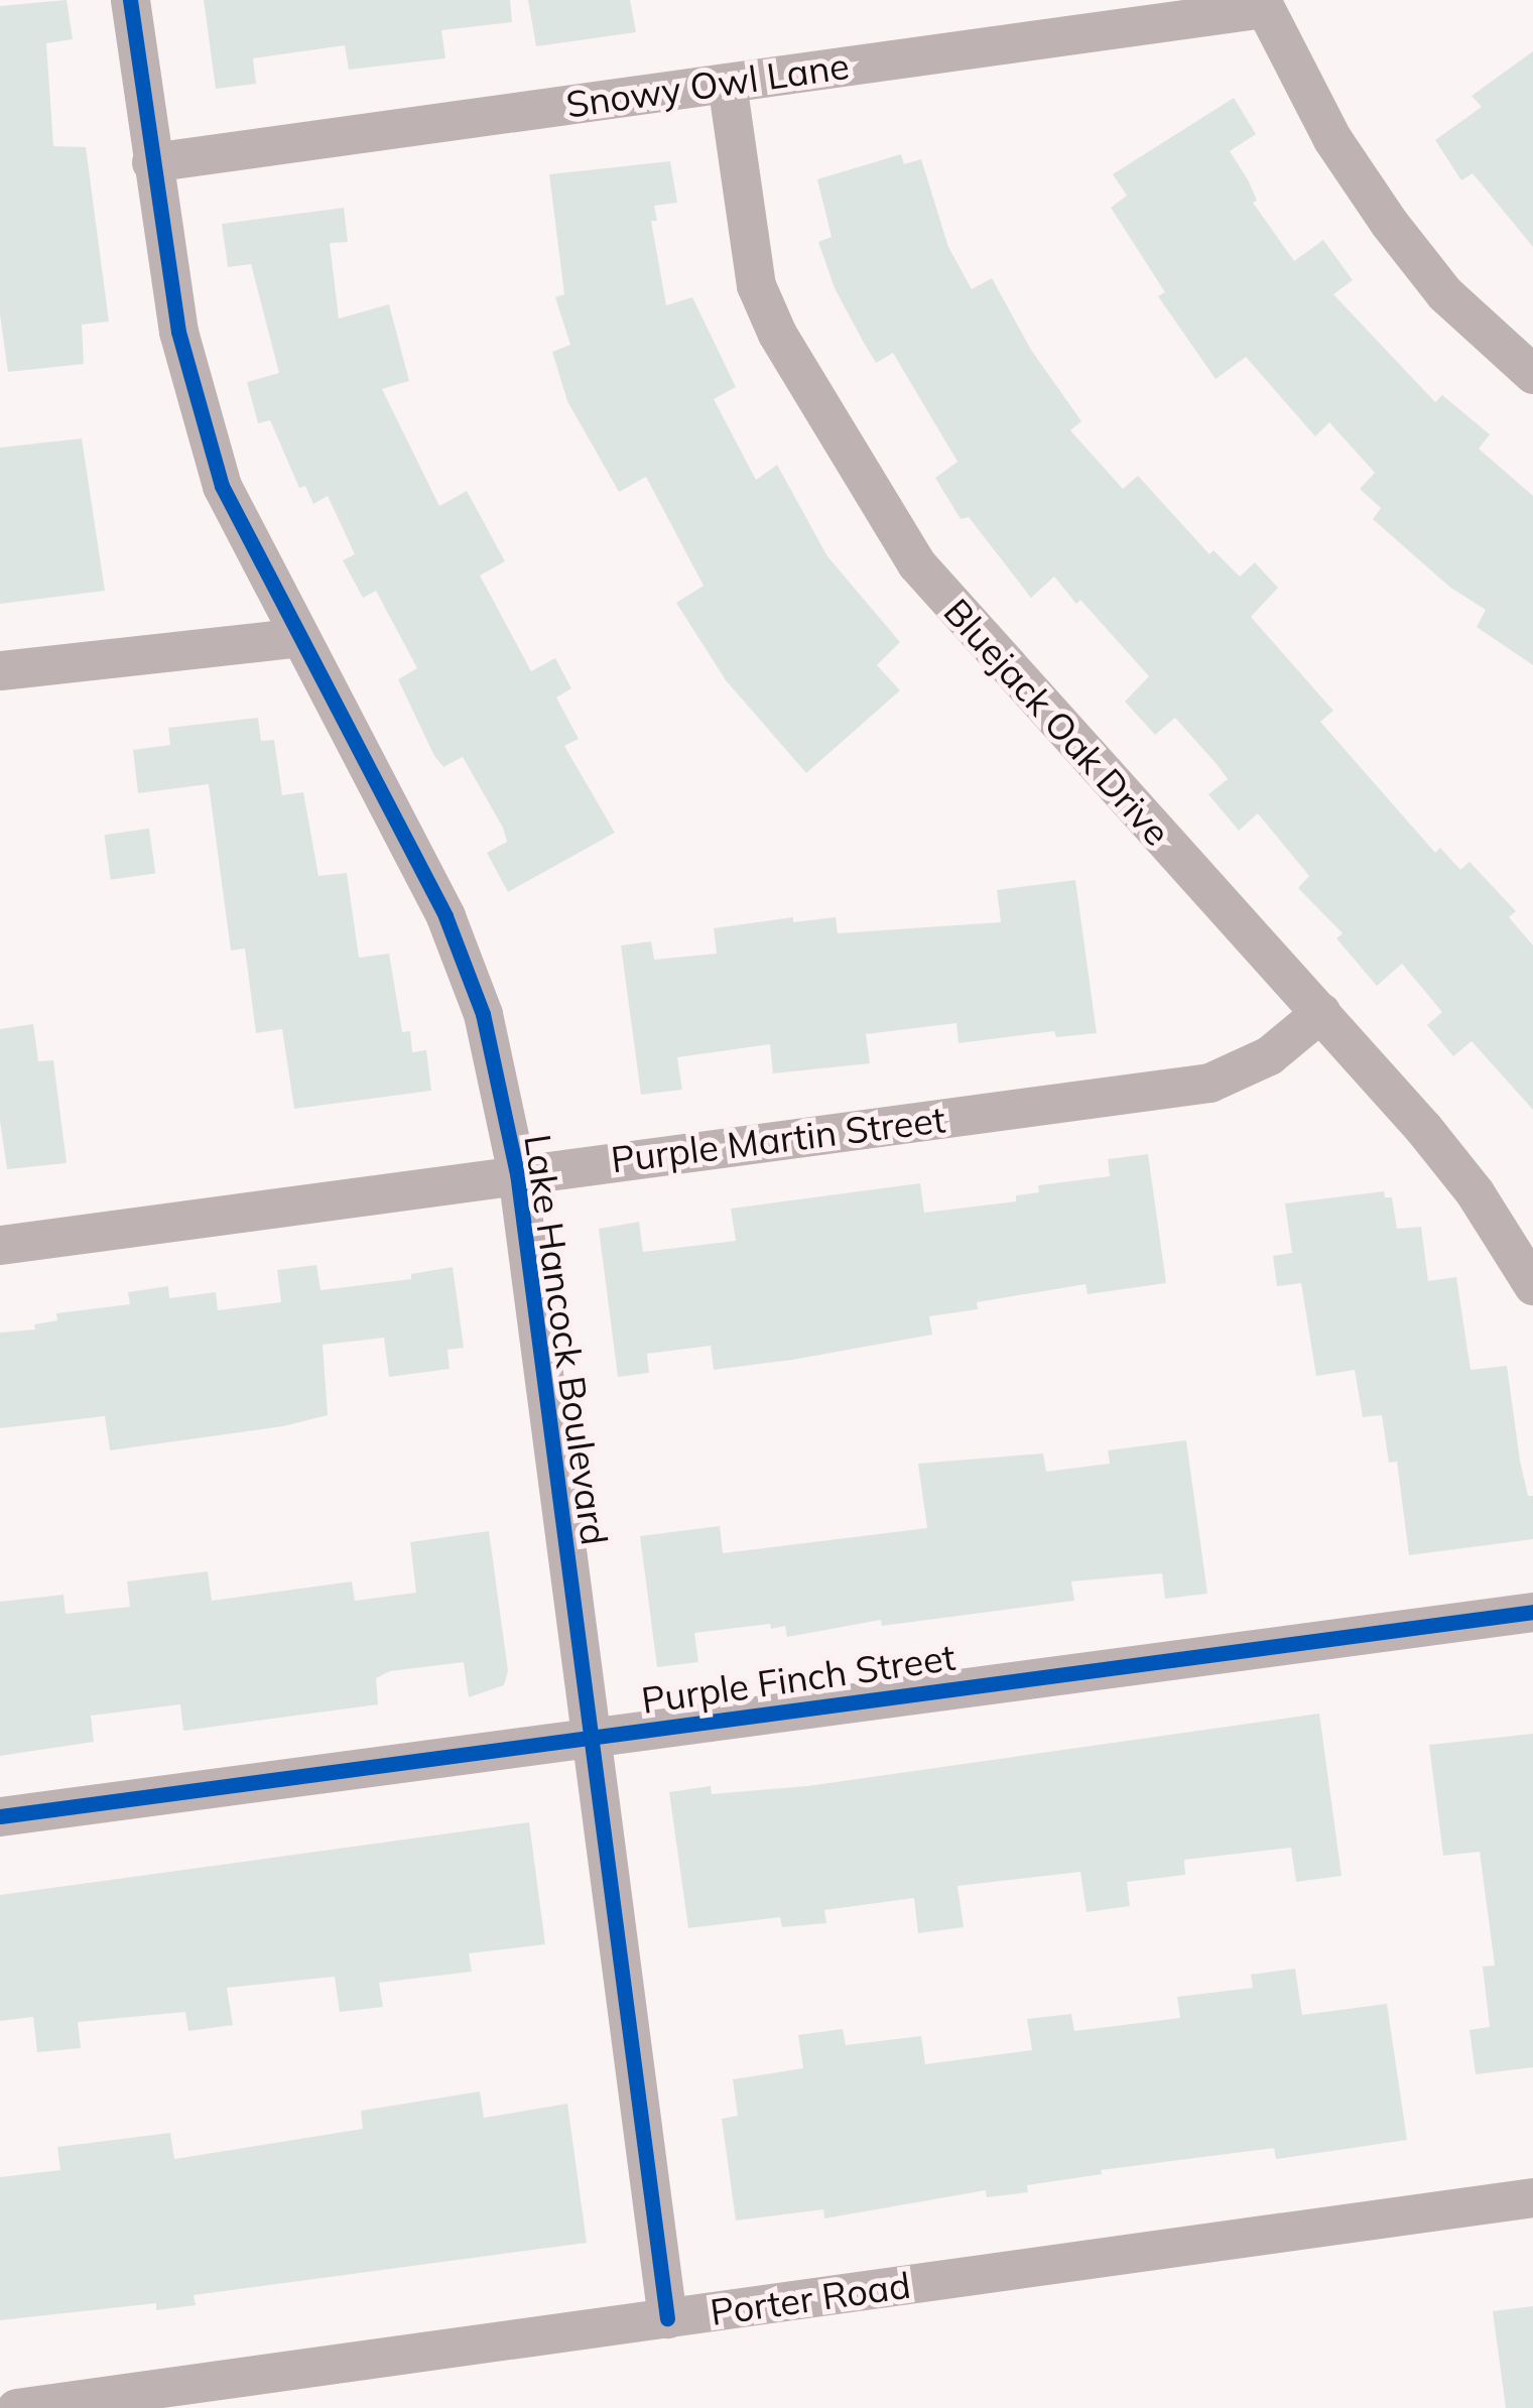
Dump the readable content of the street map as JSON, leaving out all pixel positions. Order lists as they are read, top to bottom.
{
  "streets": {
    "street": [
      "Snowy Owl Lane",
      "Bluejack Oak Drive",
      "Purple Martin Street",
      "Lake Hancock Boulevard",
      "Purple Finch Street",
      "Porter Road"
    ]
  },
  "crossings": [
    ["Snowy Owl Lane", "Bluejack Oak Drive"],
    ["Snowy Owl Lane", "Lake Hancock Boulevard"],
    ["Bluejack Oak Drive", "Purple Martin Street"],
    ["Purple Martin Street", "Lake Hancock Boulevard"],
    ["Lake Hancock Boulevard", "Purple Finch Street"],
    ["Lake Hancock Boulevard", "Porter Road"]
  ]
}
